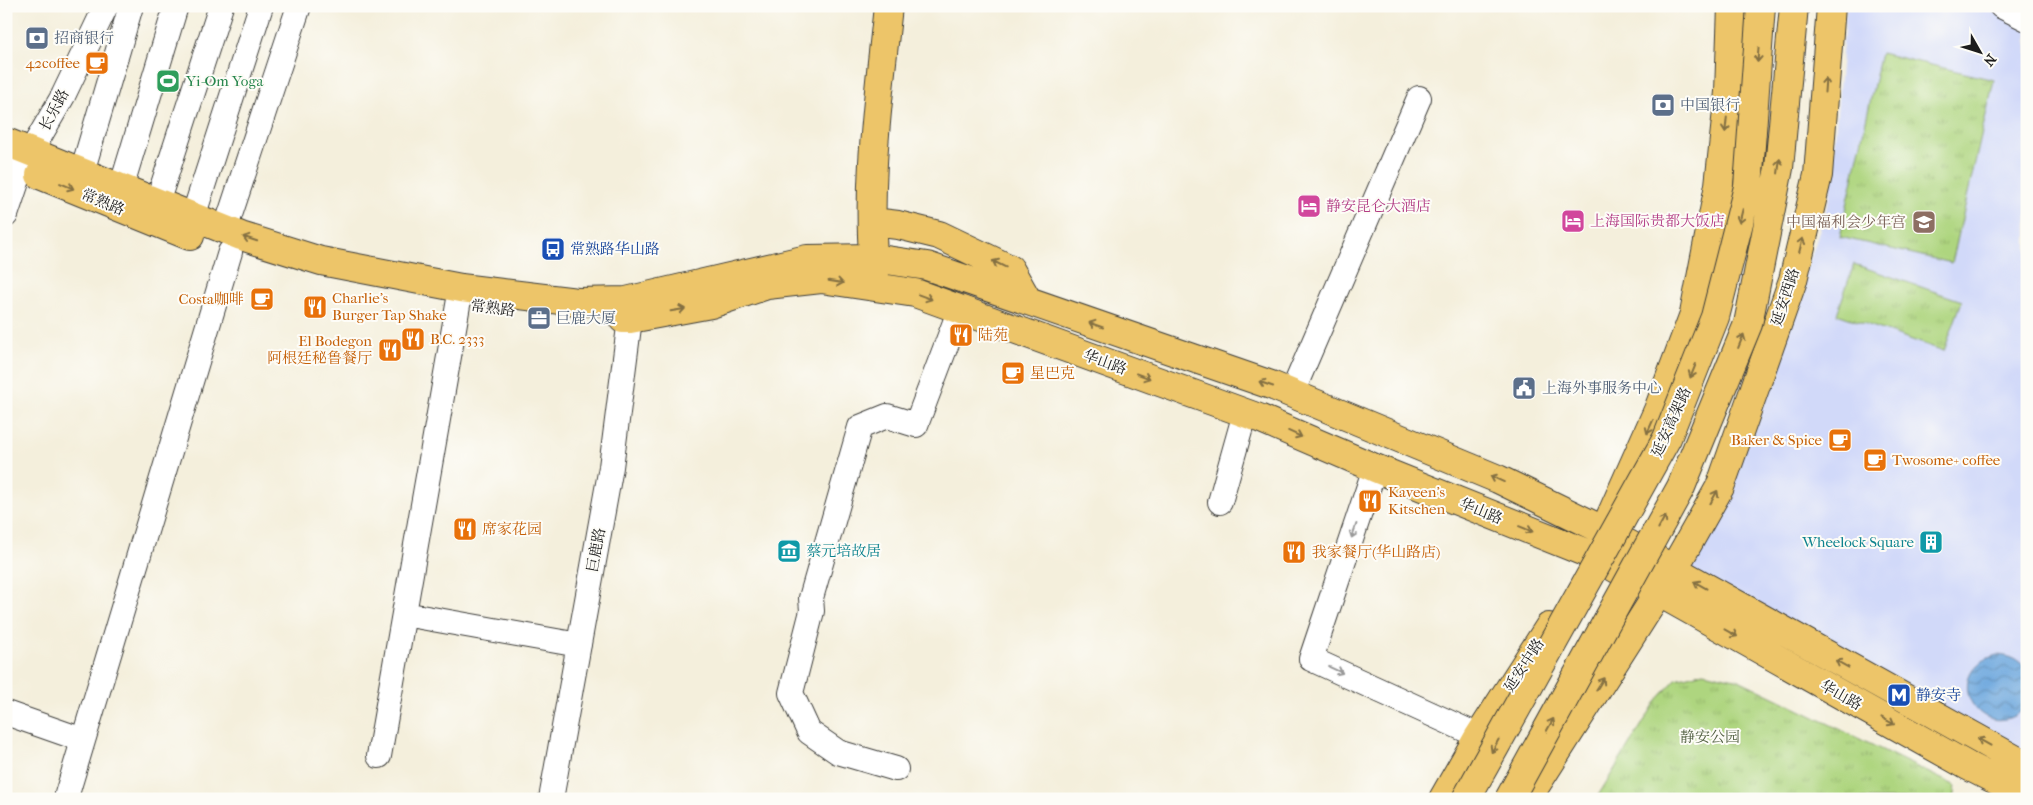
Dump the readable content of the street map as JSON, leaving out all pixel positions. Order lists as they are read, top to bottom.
{
  "streets": {
    "main road": [
      "常熟路",
      "延安西路",
      "华山路",
      "延安高架路",
      "延安中路"
    ],
    "street": ["长乐路", "巨鹿路"]
  },
  "crossings": [
    ["长乐路", "常熟路"],
    ["常熟路", "华山路"],
    ["常熟路", "巨鹿路"],
    ["延安西路", "华山路"],
    ["华山路", "延安中路"]
  ],
  "parks": ["静安公园"],
  "places": {
    "bank": ["招商银行", "中国银行"],
    "cafe": [
      "42coffee",
      "Costa咖啡",
      "星巴克",
      "Baker & Spice",
      "Twosome+ coffee"
    ],
    "sports": ["Yi-Om Yoga"],
    "hotel": ["静安昆仑大酒店", "上海国际贵都大饭店"],
    "school or university": ["中国福利会少年宫"],
    "bus stop": ["常熟路华山路"],
    "restaurant": [
      "Charlie's Burger Tap Shake",
      "陆苑",
      "B.C. 2333",
      "El Bodegon 阿根廷秘鲁餐厅",
      "Kaveen's Kitschen",
      "席家花园",
      "我家餐厅(华山路店)"
    ],
    "office": ["巨鹿大厦"],
    "public building": ["上海外事服务中心"],
    "building": ["Wheelock Square"],
    "museum": ["蔡元培故居"],
    "metro station": ["静安寺"]
  },
  "north": "bottom right"
}
